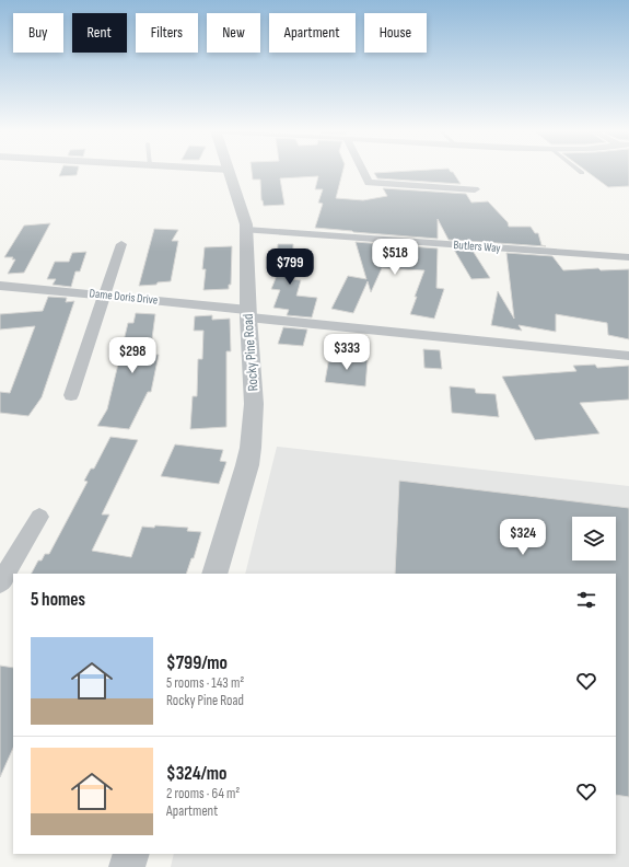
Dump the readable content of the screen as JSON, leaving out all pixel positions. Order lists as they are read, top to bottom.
{
  "streets": {
    "street": ["Butlers Way", "Dame Doris Drive", "Rocky Pine Road"]
  },
  "crossings": [
    ["Butlers Way", "Rocky Pine Road"],
    ["Dame Doris Drive", "Rocky Pine Road"]
  ],
  "page": {
    "chip": [
      "Buy",
      "Rent",
      "Filters",
      "New",
      "Apartment",
      "House"
    ],
    "price": [
      "$518",
      "$799",
      "$333",
      "$298",
      "$324"
    ],
    "heading": "5 homes",
    "list": [
      {
        "name": "$799/mo",
        "note": "5 rooms · 143 m² · Rocky Pine Road"
      },
      {
        "name": "$324/mo",
        "note": "2 rooms · 64 m² · Apartment"
      }
    ]
  }
}
